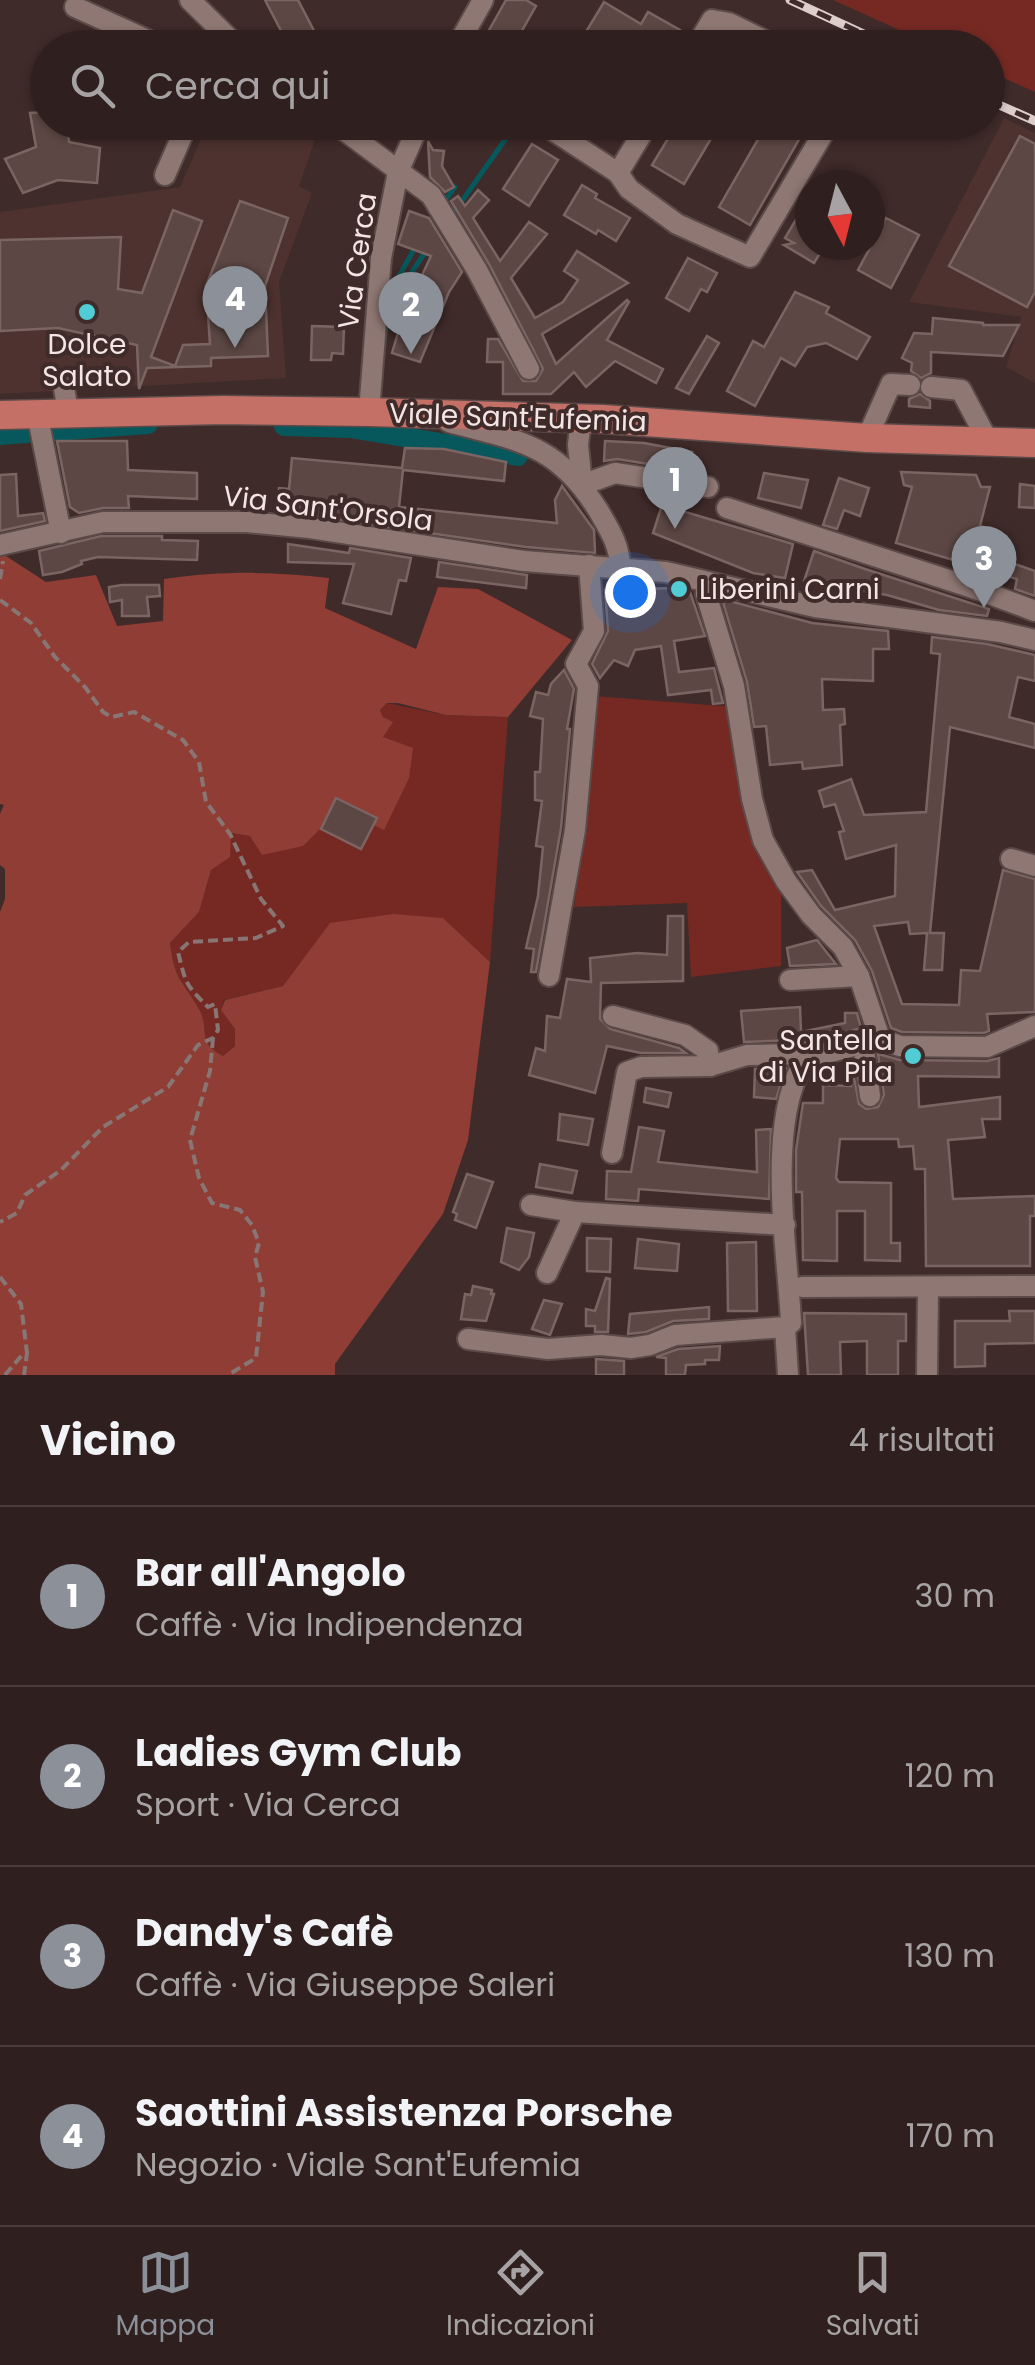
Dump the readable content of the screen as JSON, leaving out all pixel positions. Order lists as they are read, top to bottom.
{
  "streets": {
    "main road": ["Viale Sant'Eufemia"],
    "street": ["Via Cerca", "Via Sant'Orsola"]
  },
  "crossings": [
    ["Via Cerca", "Viale Sant'Eufemia"]
  ],
  "places": ["Dolce Salato", "Liberini Carni", "Santella di Via Pila"],
  "north": "bottom",
  "page": {
    "search": "Cerca qui",
    "pins": [
      "4",
      "2",
      "1",
      "3"
    ],
    "heading": ["Vicino", "4 risultati"],
    "list": [
      {
        "mark": "1",
        "name": "Bar all'Angolo",
        "note": "Caffè · Via Indipendenza",
        "value": "30 m"
      },
      {
        "mark": "2",
        "name": "Ladies Gym Club",
        "note": "Sport · Via Cerca",
        "value": "120 m"
      },
      {
        "mark": "3",
        "name": "Dandy's Cafè",
        "note": "Caffè · Via Giuseppe Saleri",
        "value": "130 m"
      },
      {
        "mark": "4",
        "name": "Saottini Assistenza Porsche",
        "note": "Negozio · Viale Sant'Eufemia",
        "value": "170 m"
      }
    ],
    "nav": ["Mappa", "Indicazioni", "Salvati"]
  }
}
